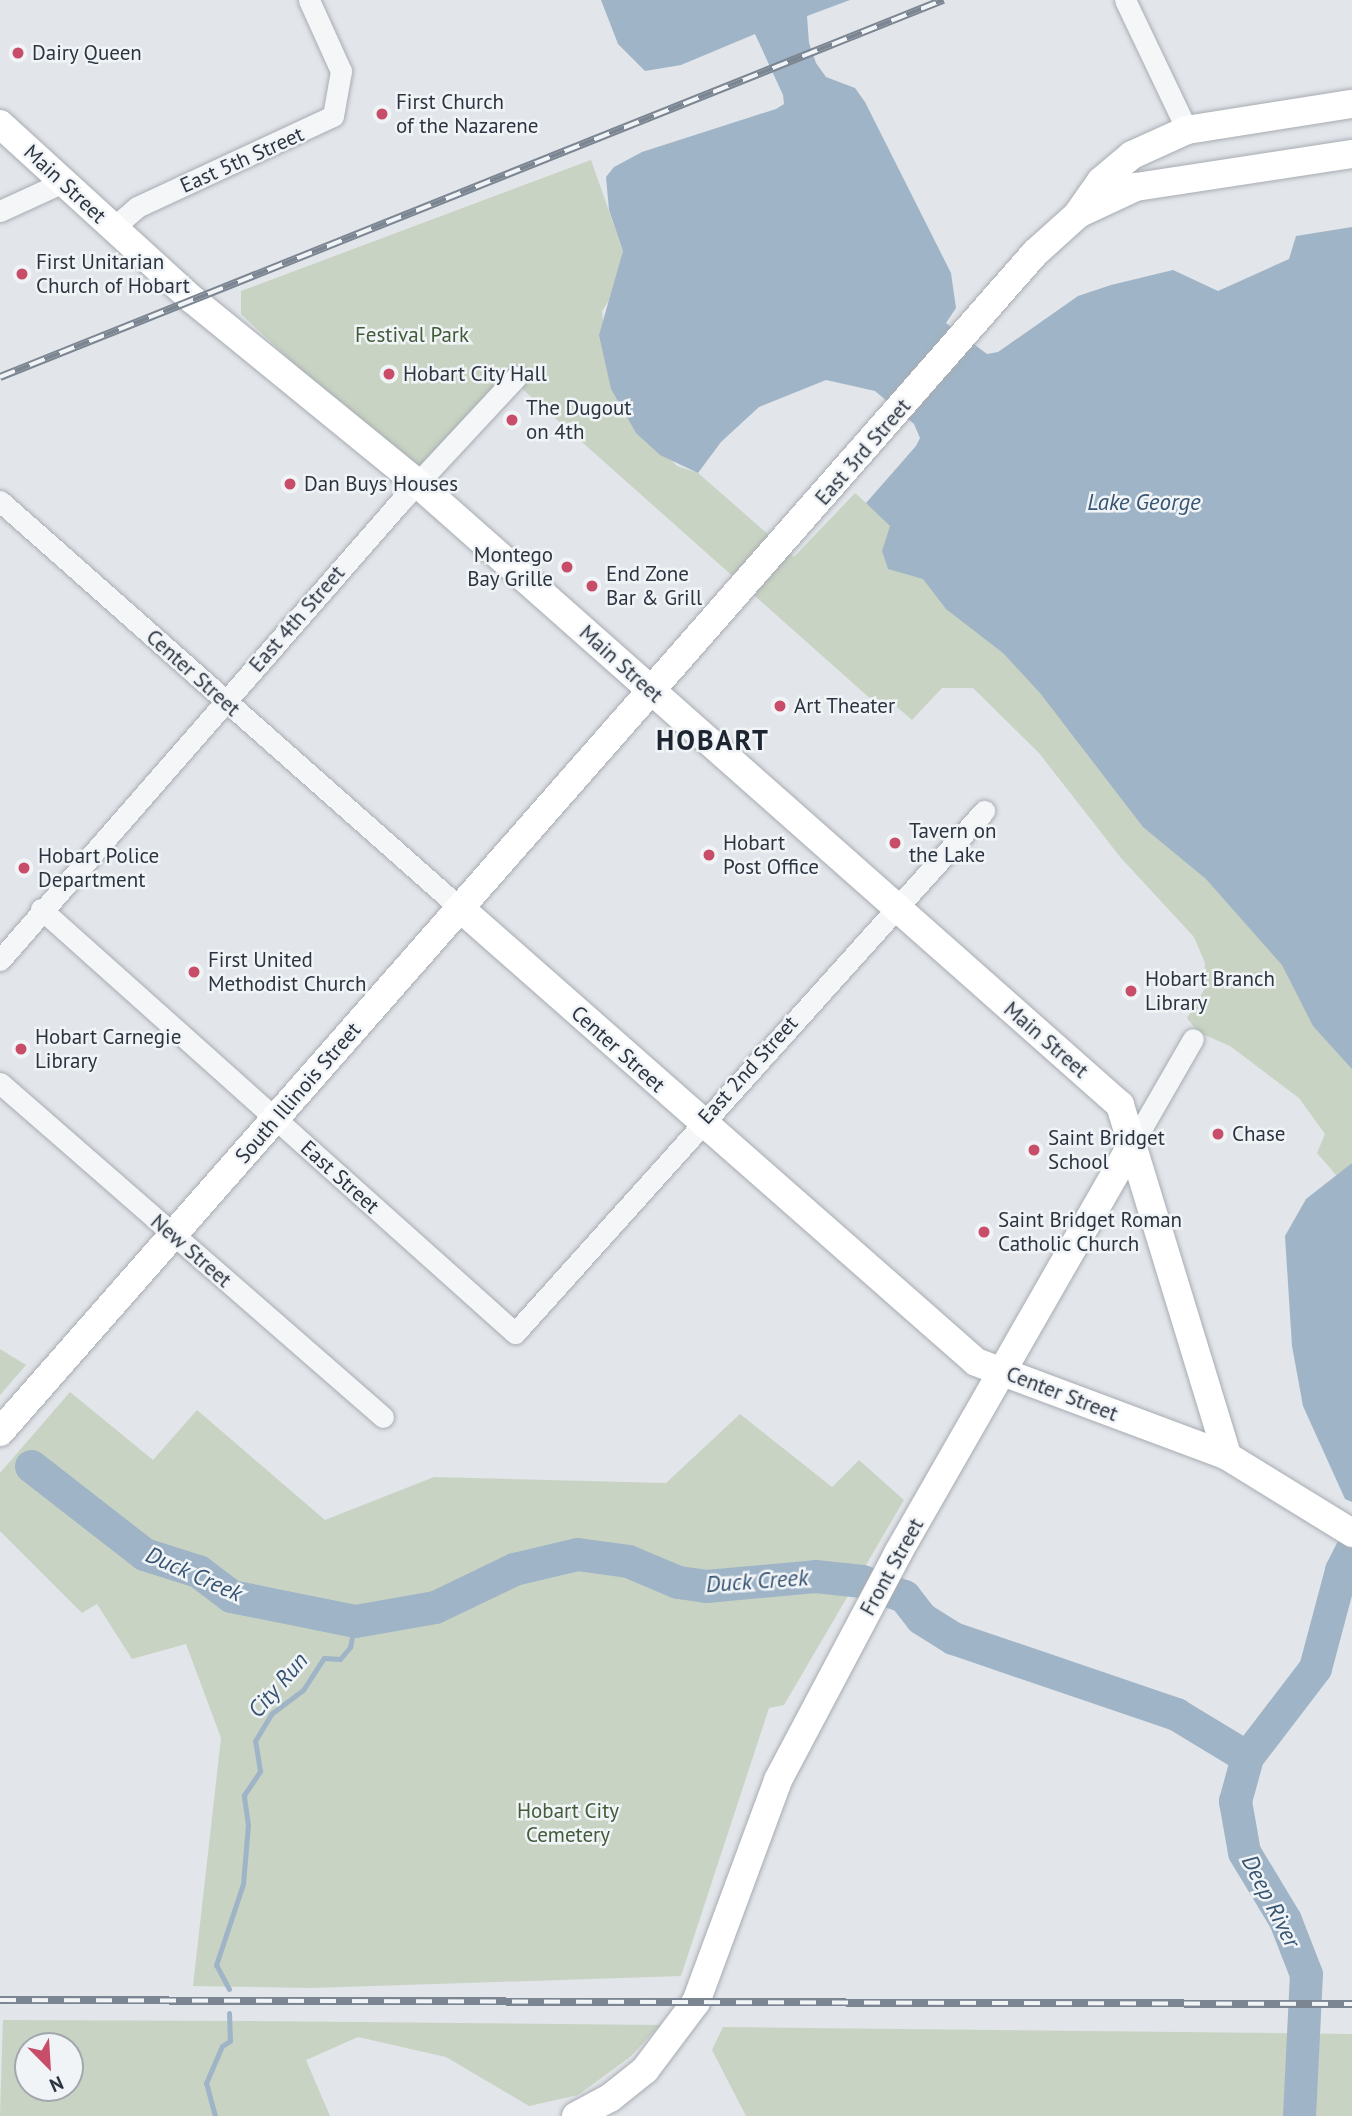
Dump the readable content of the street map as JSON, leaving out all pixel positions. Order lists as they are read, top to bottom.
{
  "streets": {
    "street": [
      "East 5th Street",
      "Main Street",
      "East 3rd Street",
      "East 4th Street",
      "Center Street",
      "East 2nd Street",
      "South Illinois Street",
      "East Street",
      "New Street",
      "Front Street"
    ]
  },
  "crossings": [
    ["East 5th Street", "Main Street"],
    ["Main Street", "East 3rd Street"],
    ["Main Street", "East 4th Street"],
    ["Main Street", "Center Street"],
    ["Main Street", "East 2nd Street"],
    ["Main Street", "South Illinois Street"],
    ["Main Street", "Front Street"],
    ["East 3rd Street", "South Illinois Street"],
    ["East 4th Street", "Center Street"],
    ["East 4th Street", "East Street"],
    ["Center Street", "East 2nd Street"],
    ["Center Street", "South Illinois Street"],
    ["Center Street", "Front Street"],
    ["East 2nd Street", "East Street"],
    ["South Illinois Street", "East Street"],
    ["South Illinois Street", "New Street"]
  ],
  "districts": ["HOBART"],
  "water": [
    "Lake George",
    "Duck Creek",
    "City Run",
    "Deep River"
  ],
  "parks": ["Festival Park", "Hobart City Cemetery"],
  "places": [
    "Dairy Queen",
    "First Church of the Nazarene",
    "First Unitarian Church of Hobart",
    "Hobart City Hall",
    "The Dugout on 4th",
    "Dan Buys Houses",
    "Montego Bay Grille",
    "End Zone Bar & Grill",
    "Art Theater",
    "Tavern on the Lake",
    "Hobart Post Office",
    "Hobart Police Department",
    "First United Methodist Church",
    "Hobart Branch Library",
    "Hobart Carnegie Library",
    "Chase",
    "Saint Bridget School",
    "Saint Bridget Roman Catholic Church"
  ],
  "north": "bottom right"
}
